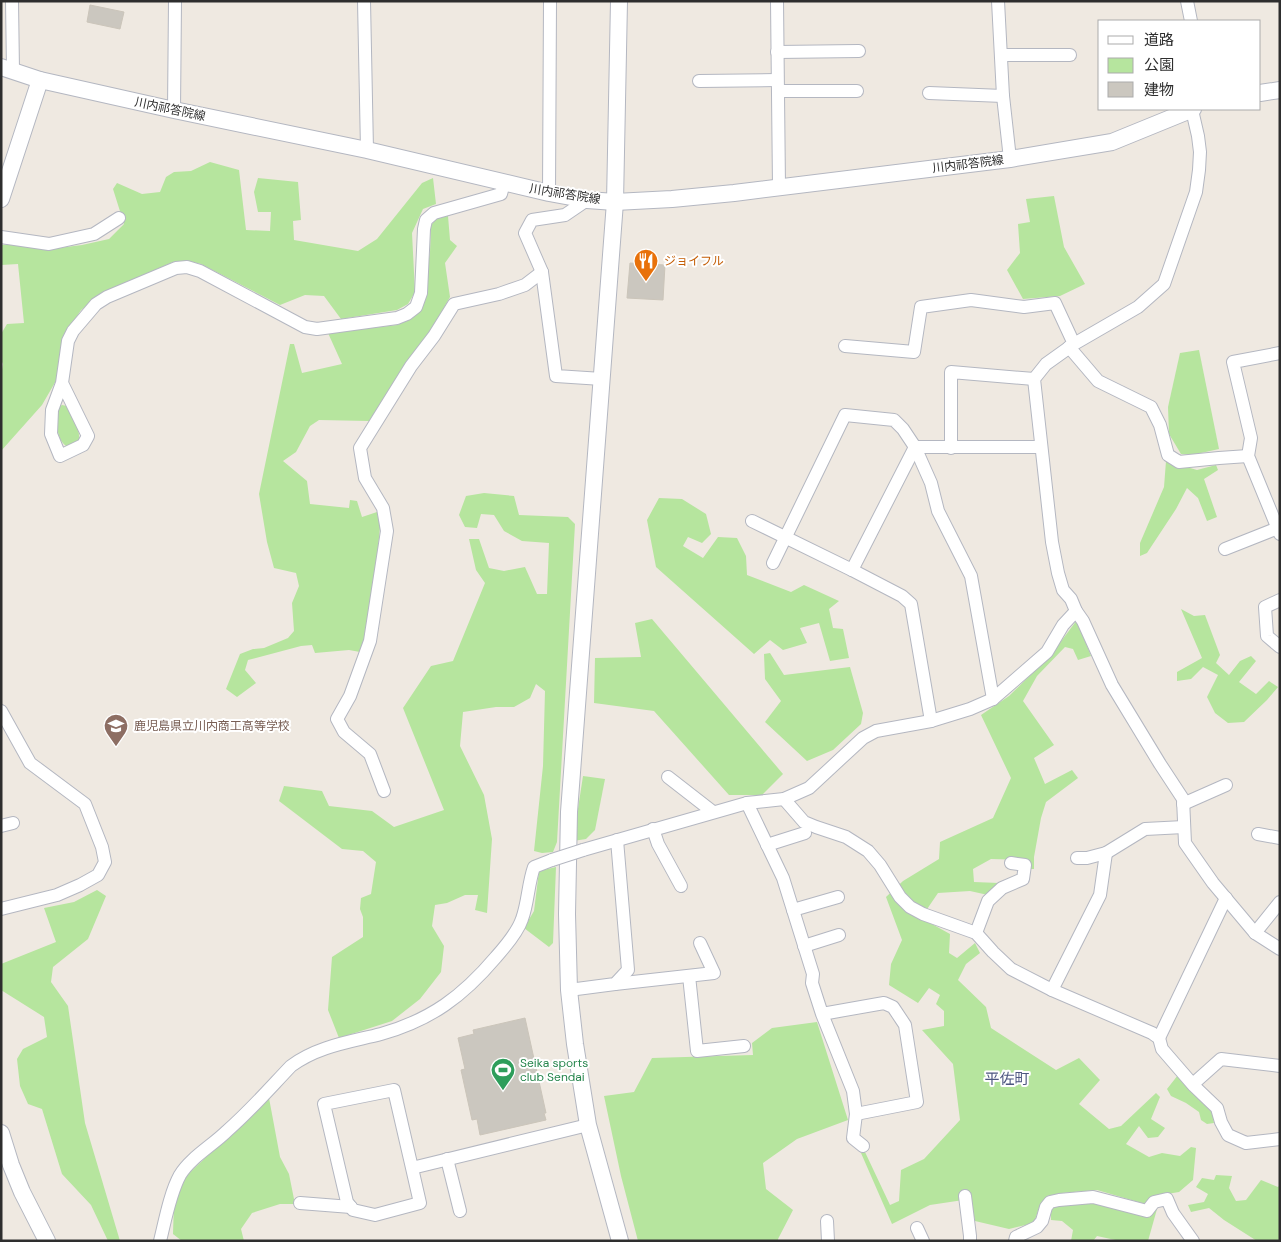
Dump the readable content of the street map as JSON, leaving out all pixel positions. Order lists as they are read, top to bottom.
{
  "streets": {
    "street": ["川内祁答院線"]
  },
  "districts": ["平佐町"],
  "places": {
    "restaurant": ["ジョイフル"],
    "school or university": ["鹿児島県立川内商工高等学校"],
    "sports": ["Seika sports club Sendai"]
  },
  "legend": ["道路", "公園", "建物"]
}
